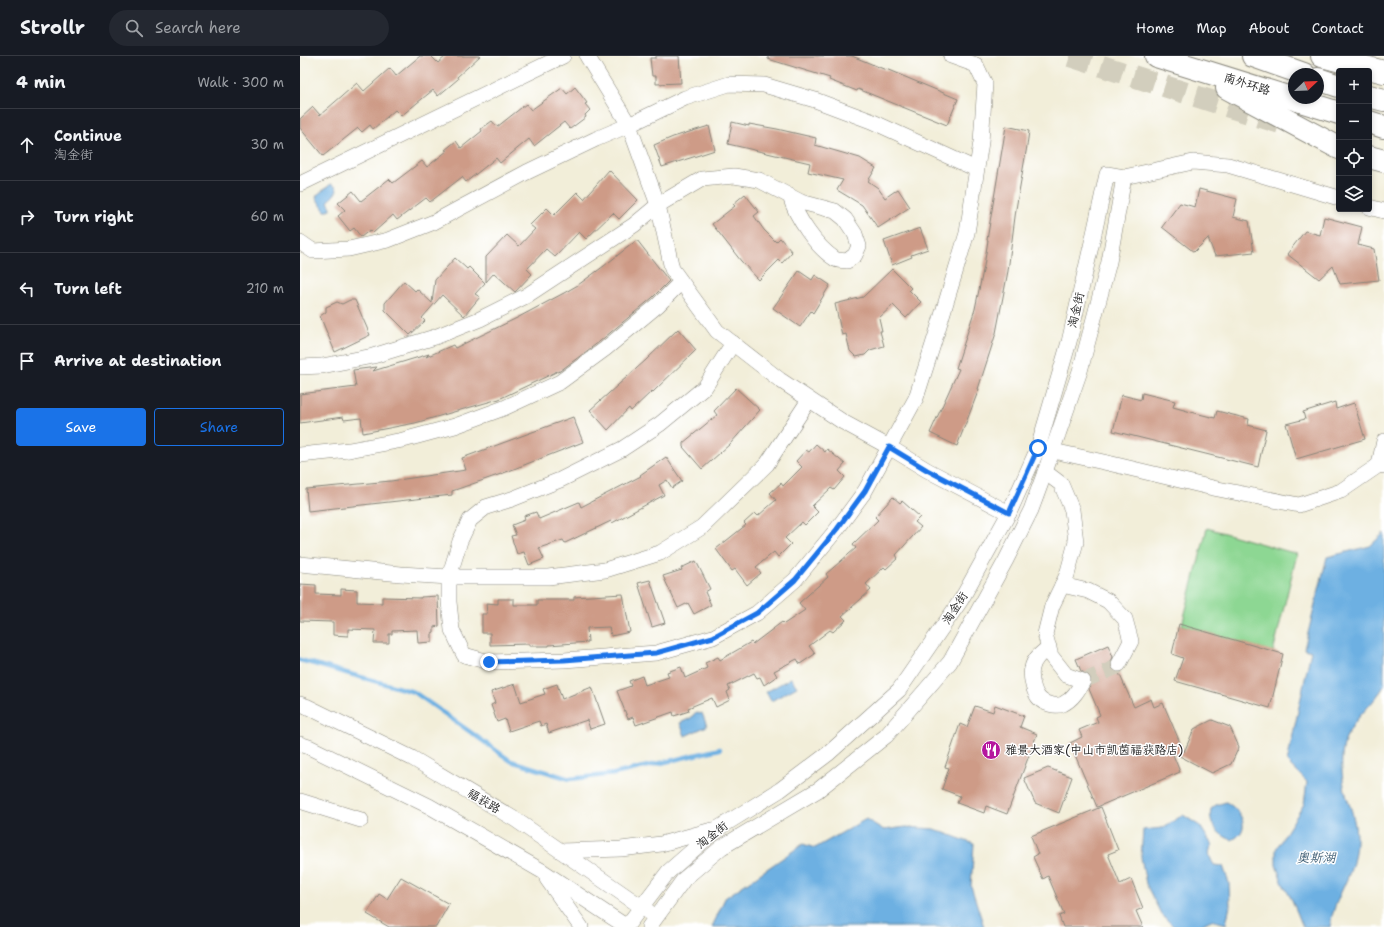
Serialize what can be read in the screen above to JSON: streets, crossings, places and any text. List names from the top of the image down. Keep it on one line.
{"streets":{"highway":["南外环路"],"street":["淘金街","福获路"]},"crossings":[["淘金街","福获路"]],"water":["奥斯湖"],"places":{"restaurant":["雅景大酒家(中山市凯茵福获路店)"]},"north":"top right","page":{"header":"Strollr","search":"Search here","nav":["Home","Map","About","Contact"],"heading":["4 min","Walk · 300 m"],"map_buttons":["+","−"],"list":[["Continue","淘金街","30 m"],["Turn right","60 m"],["Turn left","210 m"],"Arrive at destination"],"buttons":["Save","Share"]}}
